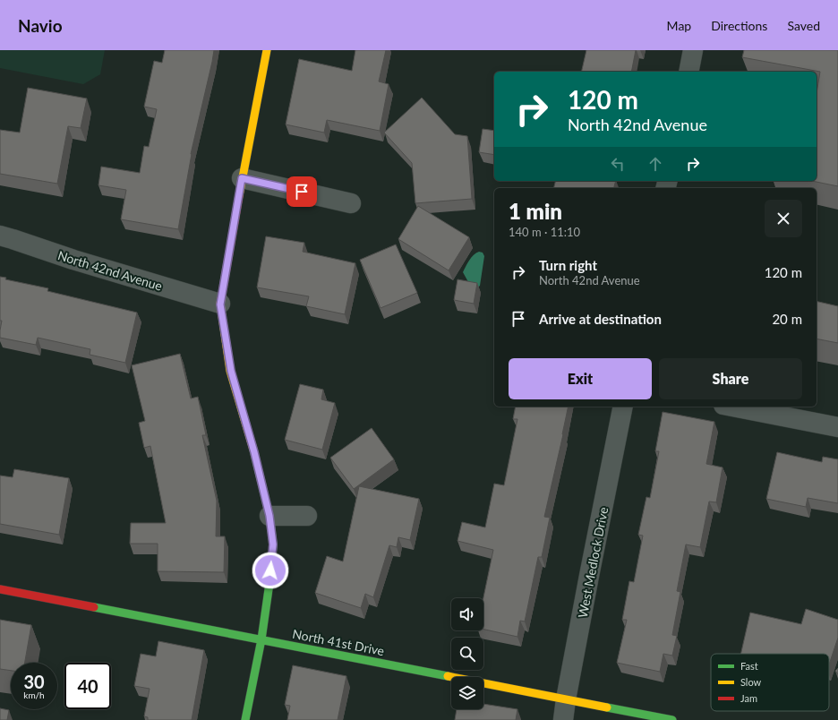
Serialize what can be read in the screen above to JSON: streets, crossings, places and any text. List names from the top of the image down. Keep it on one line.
{"streets":{"street":["North 42nd Avenue","West Medlock Drive","North 41st Drive"]},"crossings":[["West Medlock Drive","North 41st Drive"]],"legend":["Fast","Slow","Jam"],"page":{"header":"Navio","nav":["Map","Directions","Saved"],"turn":["120 m","North 42nd Avenue"],"heading":["1 min","140 m · 11:10"],"list":[{"name":"Turn right","note":"North 42nd Avenue","value":"120 m"},{"name":"Arrive at destination","value":"20 m"}],"buttons":["Exit","Share"],"speed":"30 km/h","limit":"40"}}
